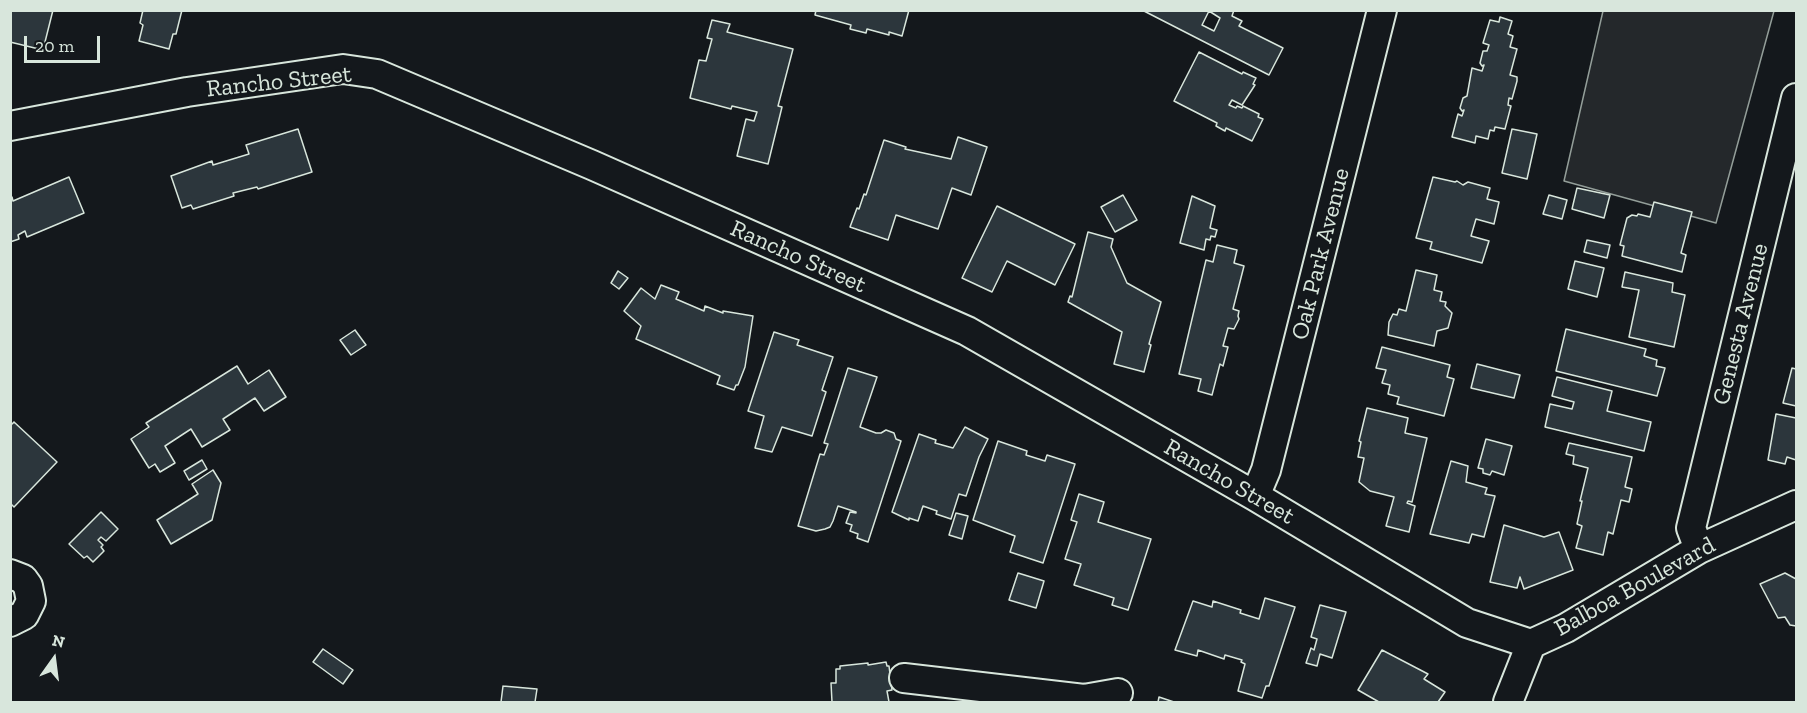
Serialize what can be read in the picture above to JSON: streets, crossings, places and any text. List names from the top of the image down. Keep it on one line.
{"streets":{"street":["Rancho Street","Oak Park Avenue","Genesta Avenue","Balboa Boulevard"]},"crossings":[["Rancho Street","Oak Park Avenue"],["Rancho Street","Balboa Boulevard"],["Genesta Avenue","Balboa Boulevard"]],"scale_bar":"20 m","north":"top"}
